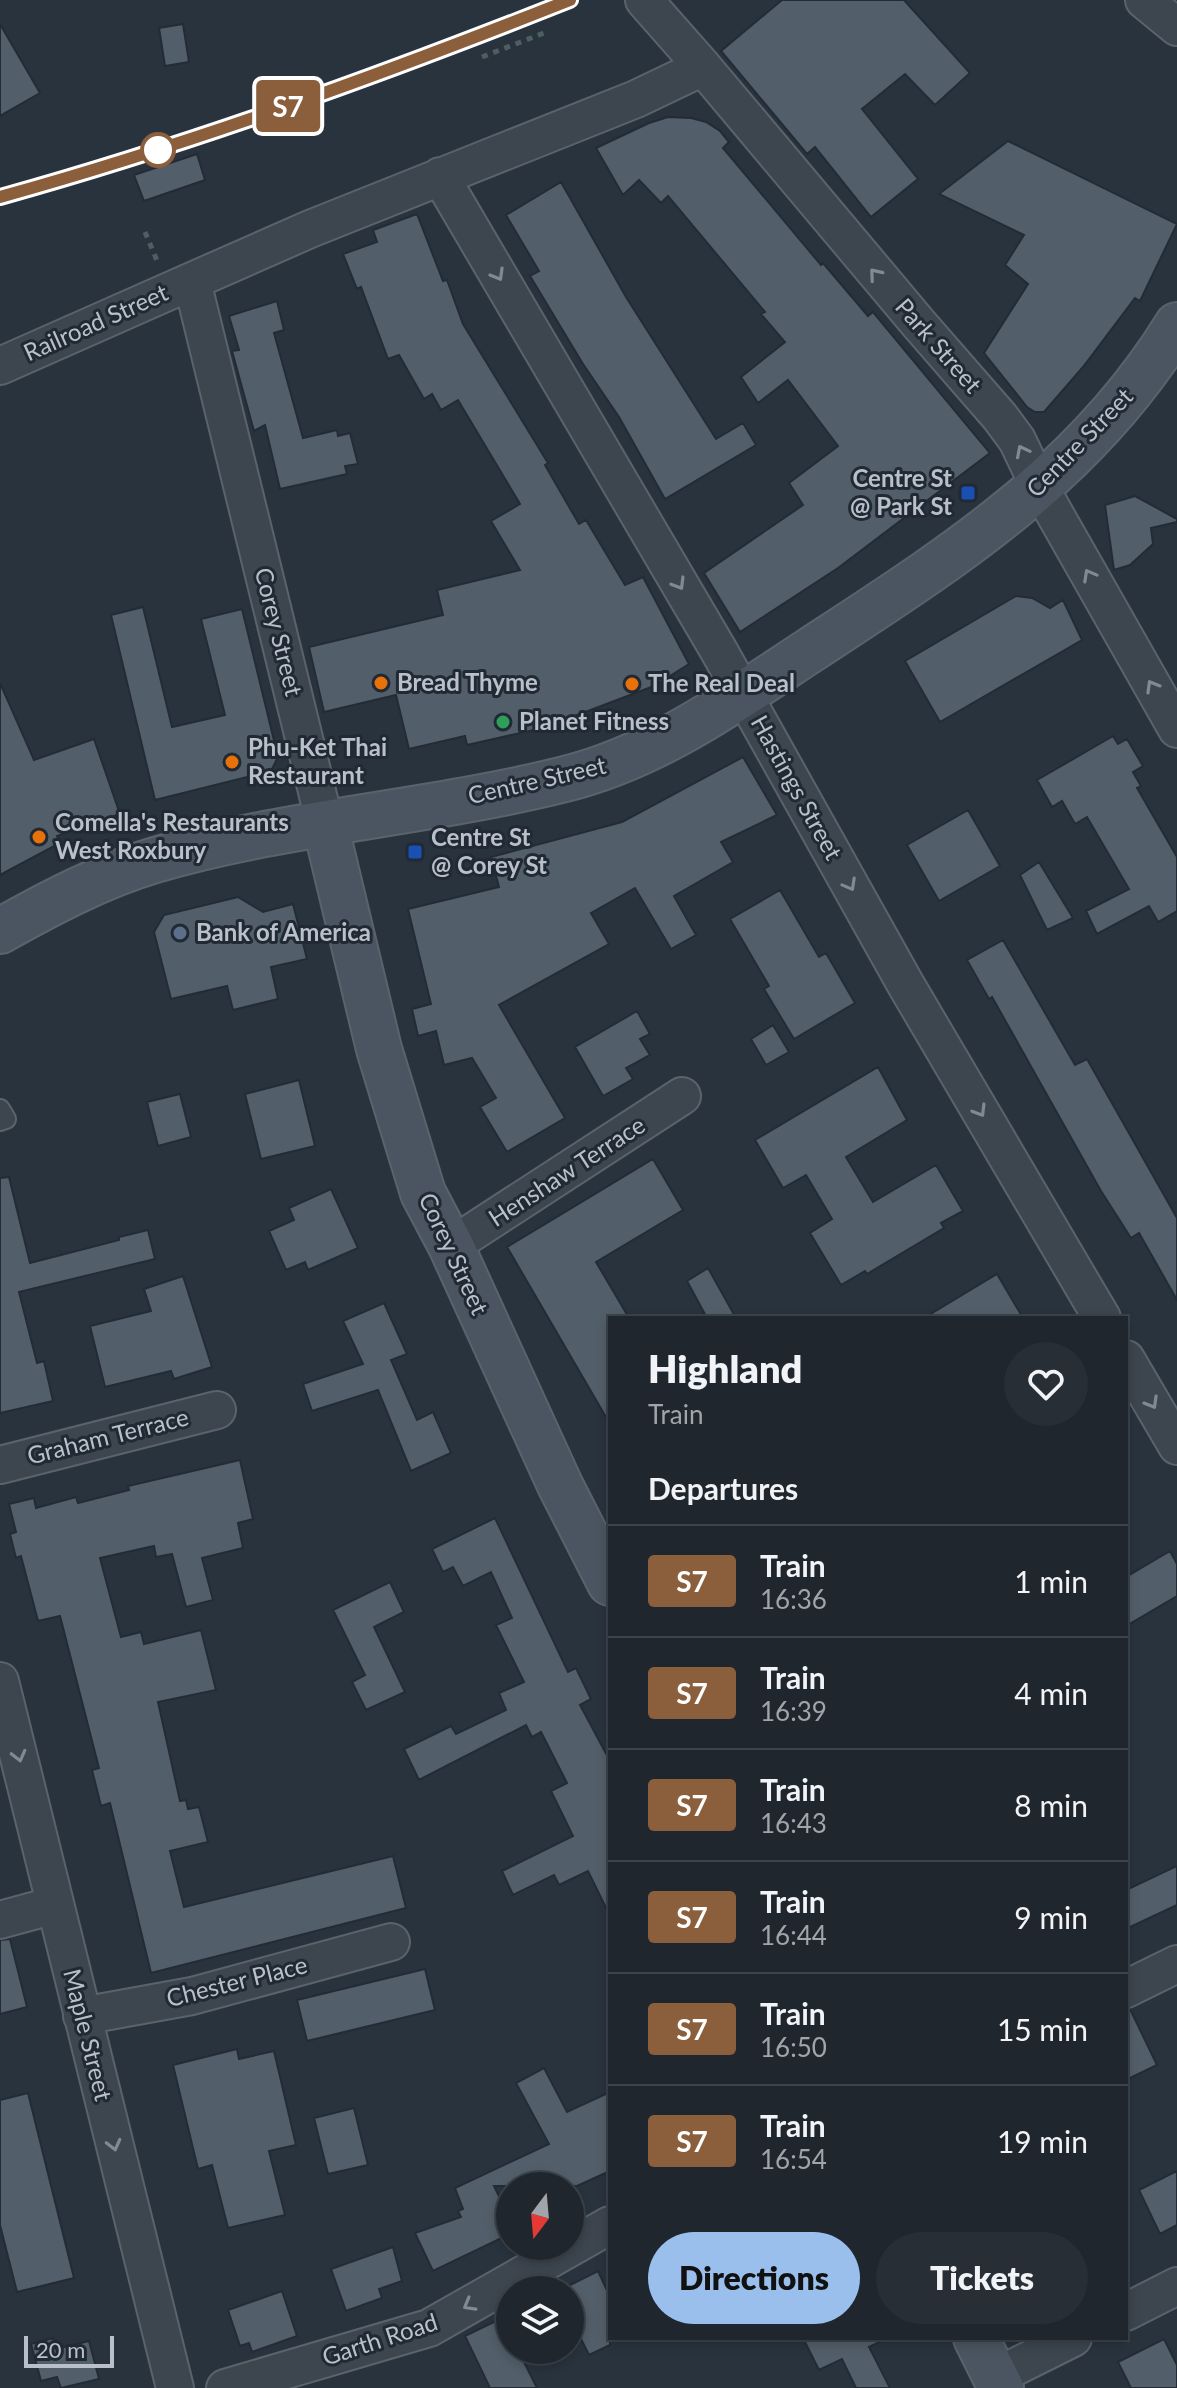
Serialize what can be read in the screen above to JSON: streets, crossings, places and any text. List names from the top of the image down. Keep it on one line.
{"streets":{"main road":["Centre Street","Corey Street"],"street":["Railroad Street","Park Street","Hastings Street","Henshaw Terrace","Graham Terrace","Chester Place","Maple Street","Garth Road"]},"crossings":[["Railroad Street","Corey Street"],["Park Street","Centre Street"],["Centre Street","Corey Street"],["Centre Street","Hastings Street"],["Corey Street","Henshaw Terrace"],["Chester Place","Maple Street"]],"one_way":["Park Street","Hastings Street","Maple Street","Garth Road"],"places":{"transit":["Centre St @ Park St","Centre St @ Corey St"],"other":["Bread Thyme","The Real Deal","Planet Fitness","Phu-Ket Thai Restaurant","Comella's Restaurants West Roxbury","Bank of America"]},"scale_bar":"20 m","north":"bottom","page":{"on_map":"S7","heading":[["Highland","Train"],"Departures"],"list":[{"mark":"S7","name":"Train","note":"16:36","value":"1 min"},{"mark":"S7","name":"Train","note":"16:39","value":"4 min"},{"mark":"S7","name":"Train","note":"16:43","value":"8 min"},{"mark":"S7","name":"Train","note":"16:44","value":"9 min"},{"mark":"S7","name":"Train","note":"16:50","value":"15 min"},{"mark":"S7","name":"Train","note":"16:54","value":"19 min"}],"buttons":["Directions","Tickets"],"scale":"20 m"}}
